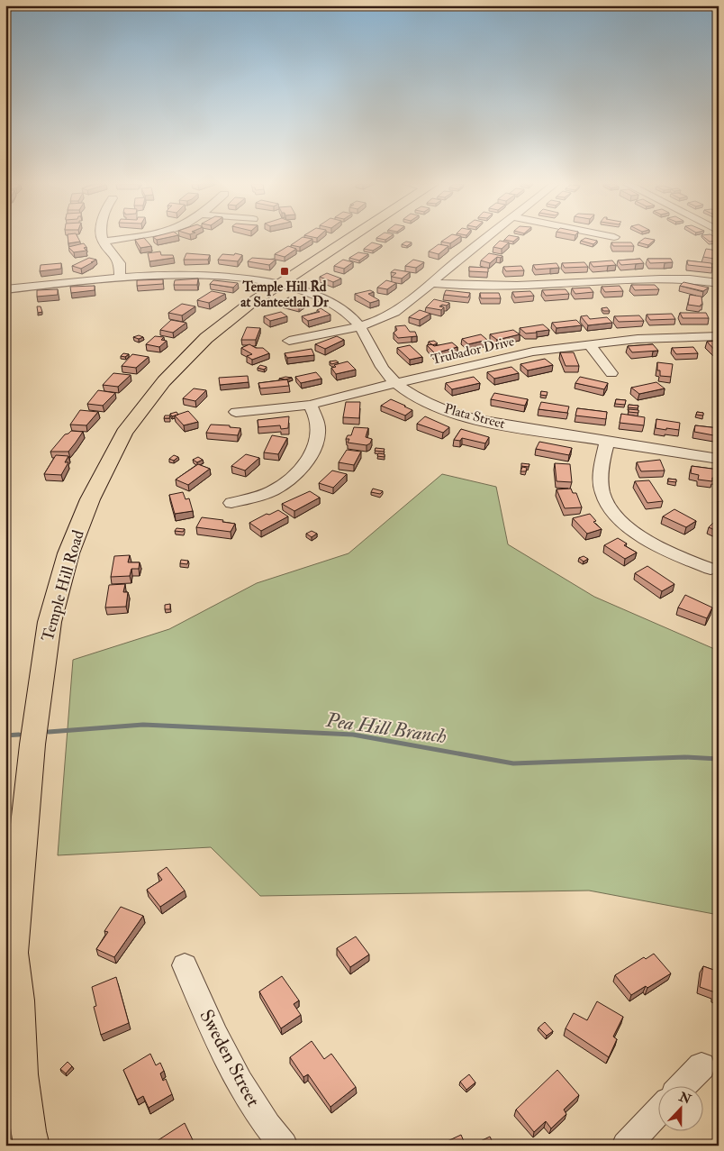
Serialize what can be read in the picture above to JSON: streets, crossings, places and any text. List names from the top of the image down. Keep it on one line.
{"streets":{"main road":["Temple Hill Road"],"street":["Trubador Drive","Plata Street","Sweden Street"]},"crossings":[["Trubador Drive","Plata Street"],["Plata Street","Temple Hill Road"]],"water":["Pea Hill Branch"],"places":{"transit":["Temple Hill Rd at Santeetlah Dr"]},"north":"top"}
